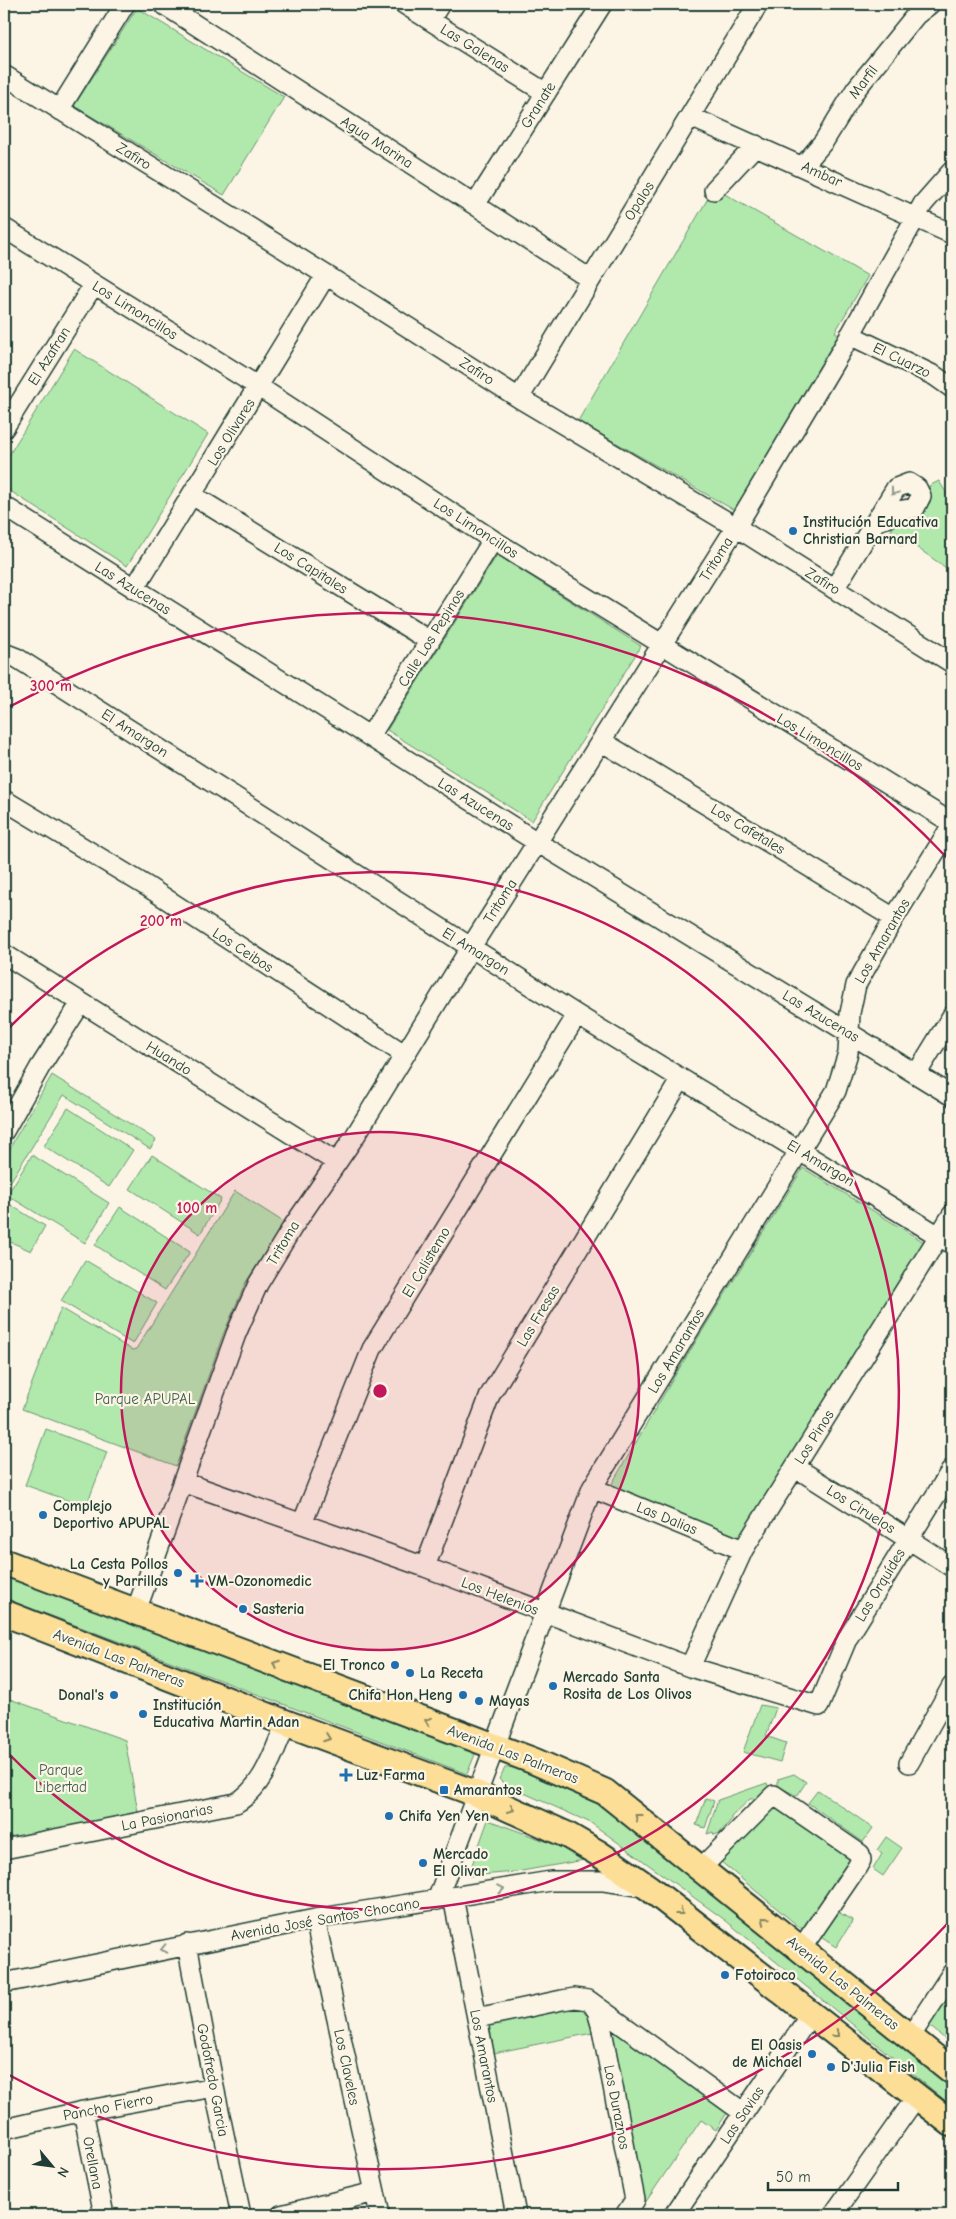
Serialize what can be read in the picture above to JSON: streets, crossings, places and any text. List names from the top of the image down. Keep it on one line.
{"streets":{"main road":["Avenida Las Palmeras"],"street":["Las Galenas","Marfil","Granate","Agua Marina","Zafiro","Ambar","Opalos","Los Limoncillos","El Azafran","El Cuarzo","Los Olivares","Tritoma","Los Capitales","Las Azucenas","Calle Los Pepinos","El Amargon","Los Cafetales","Los Amarantos","Los Ceibos","Huando","El Calistemo","Las Fresas","Los Pinos","Los Ciruelos","Las Dalias","Las Orquídes","Los Helenios","La Pasionarias","Avenida José Santos Chocano","Los Claveles","Godofredo Garcia","Pancho Fierro","Los Duraznos","Las Savias","Orellana"]},"crossings":[["Las Galenas","Granate"],["Marfil","Ambar"],["Granate","Agua Marina"],["Agua Marina","Opalos"],["Zafiro","Opalos"],["Zafiro","Los Olivares"],["Zafiro","Tritoma"],["Ambar","Opalos"],["Ambar","Tritoma"],["Los Limoncillos","El Azafran"],["Los Limoncillos","Los Olivares"],["Los Limoncillos","Tritoma"],["Los Limoncillos","Calle Los Pepinos"],["Los Limoncillos","Los Amarantos"],["El Cuarzo","Tritoma"],["Los Olivares","Los Capitales"],["Los Olivares","Las Azucenas"],["Tritoma","Las Azucenas"],["Tritoma","El Amargon"],["Tritoma","Los Cafetales"],["Tritoma","Los Ceibos"],["Tritoma","Huando"],["Tritoma","Los Helenios"],["Tritoma","Avenida Las Palmeras"],["Los Capitales","Calle Los Pepinos"],["Las Azucenas","Calle Los Pepinos"],["Las Azucenas","Los Amarantos"],["El Amargon","Los Amarantos"],["El Amargon","El Calistemo"],["El Amargon","Las Fresas"],["El Amargon","Los Pinos"],["Los Cafetales","Los Amarantos"],["Los Amarantos","Las Dalias"],["Los Amarantos","Los Helenios"],["Los Amarantos","Avenida Las Palmeras"],["Los Amarantos","Avenida José Santos Chocano"],["El Calistemo","Los Helenios"],["Las Fresas","Los Helenios"],["Los Pinos","Los Ciruelos"],["Los Pinos","Las Dalias"],["Los Pinos","Los Helenios"],["Los Ciruelos","Las Orquídes"],["Las Orquídes","Los Helenios"],["Avenida Las Palmeras","La Pasionarias"],["Avenida Las Palmeras","Avenida José Santos Chocano"],["Avenida Las Palmeras","Las Savias"],["Avenida José Santos Chocano","Los Claveles"],["Avenida José Santos Chocano","Godofredo Garcia"],["Godofredo Garcia","Pancho Fierro"],["Pancho Fierro","Orellana"]],"parks":["Parque APUPAL","Parque Libertad"],"places":{"other":["Institución Educativa Christian Barnard","Complejo Deportivo APUPAL","La Cesta Pollos y Parrillas","Sasteria","El Tronco","La Receta","Mercado Santa Rosita de Los Olivos","Donal's","Chifa Hon Heng","Mayas","Institución Educativa Martin Adan","Chifa Yen Yen","Mercado El Olivar","Fotoiroco","El Oasis de Michael","D'Julia Fish"],"health":["VM-Ozonomedic","Luz Farma"],"transit":["Amarantos"]},"scale_bar":"50 m","north":"bottom right","rings":["300 m","200 m","100 m"]}
